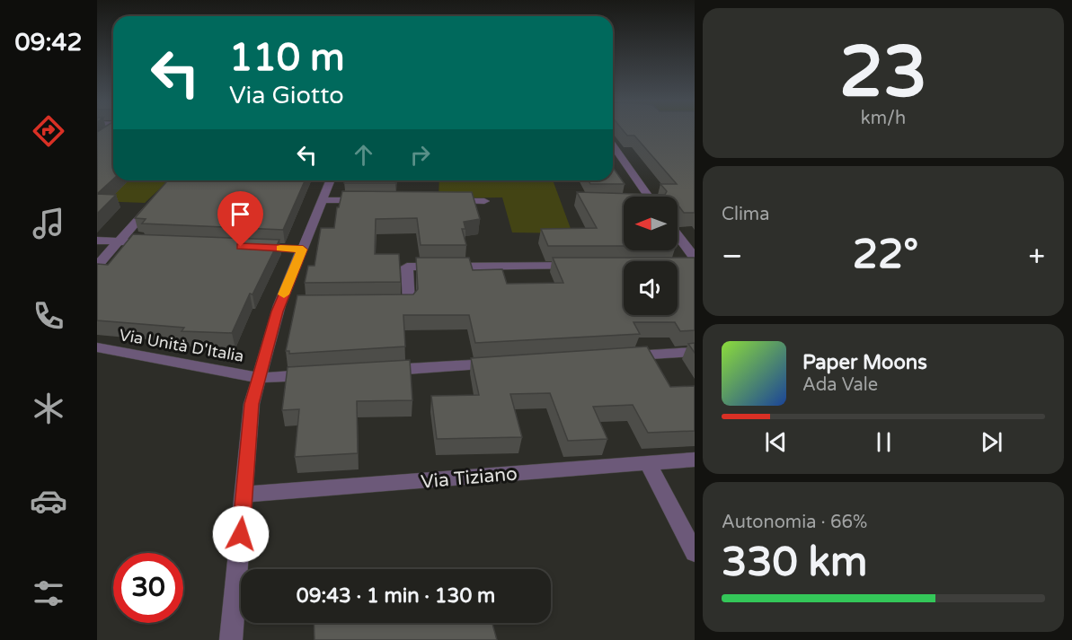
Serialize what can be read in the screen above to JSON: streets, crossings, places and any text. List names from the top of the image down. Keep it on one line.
{"streets":{"street":["Via Unità D'Italia","Via Tiziano"]},"north":"left","page":{"tabs":"09:42","tile":[["23","km/h"],"Clima",["Autonomia · 66%","330 km"]],"turn":["110 m","Via Giotto"],"heat":["−","22°","+"],"song":["Paper Moons","Ada Vale"],"limit":"30","trip":"09:43 · 1 min · 130 m"}}
